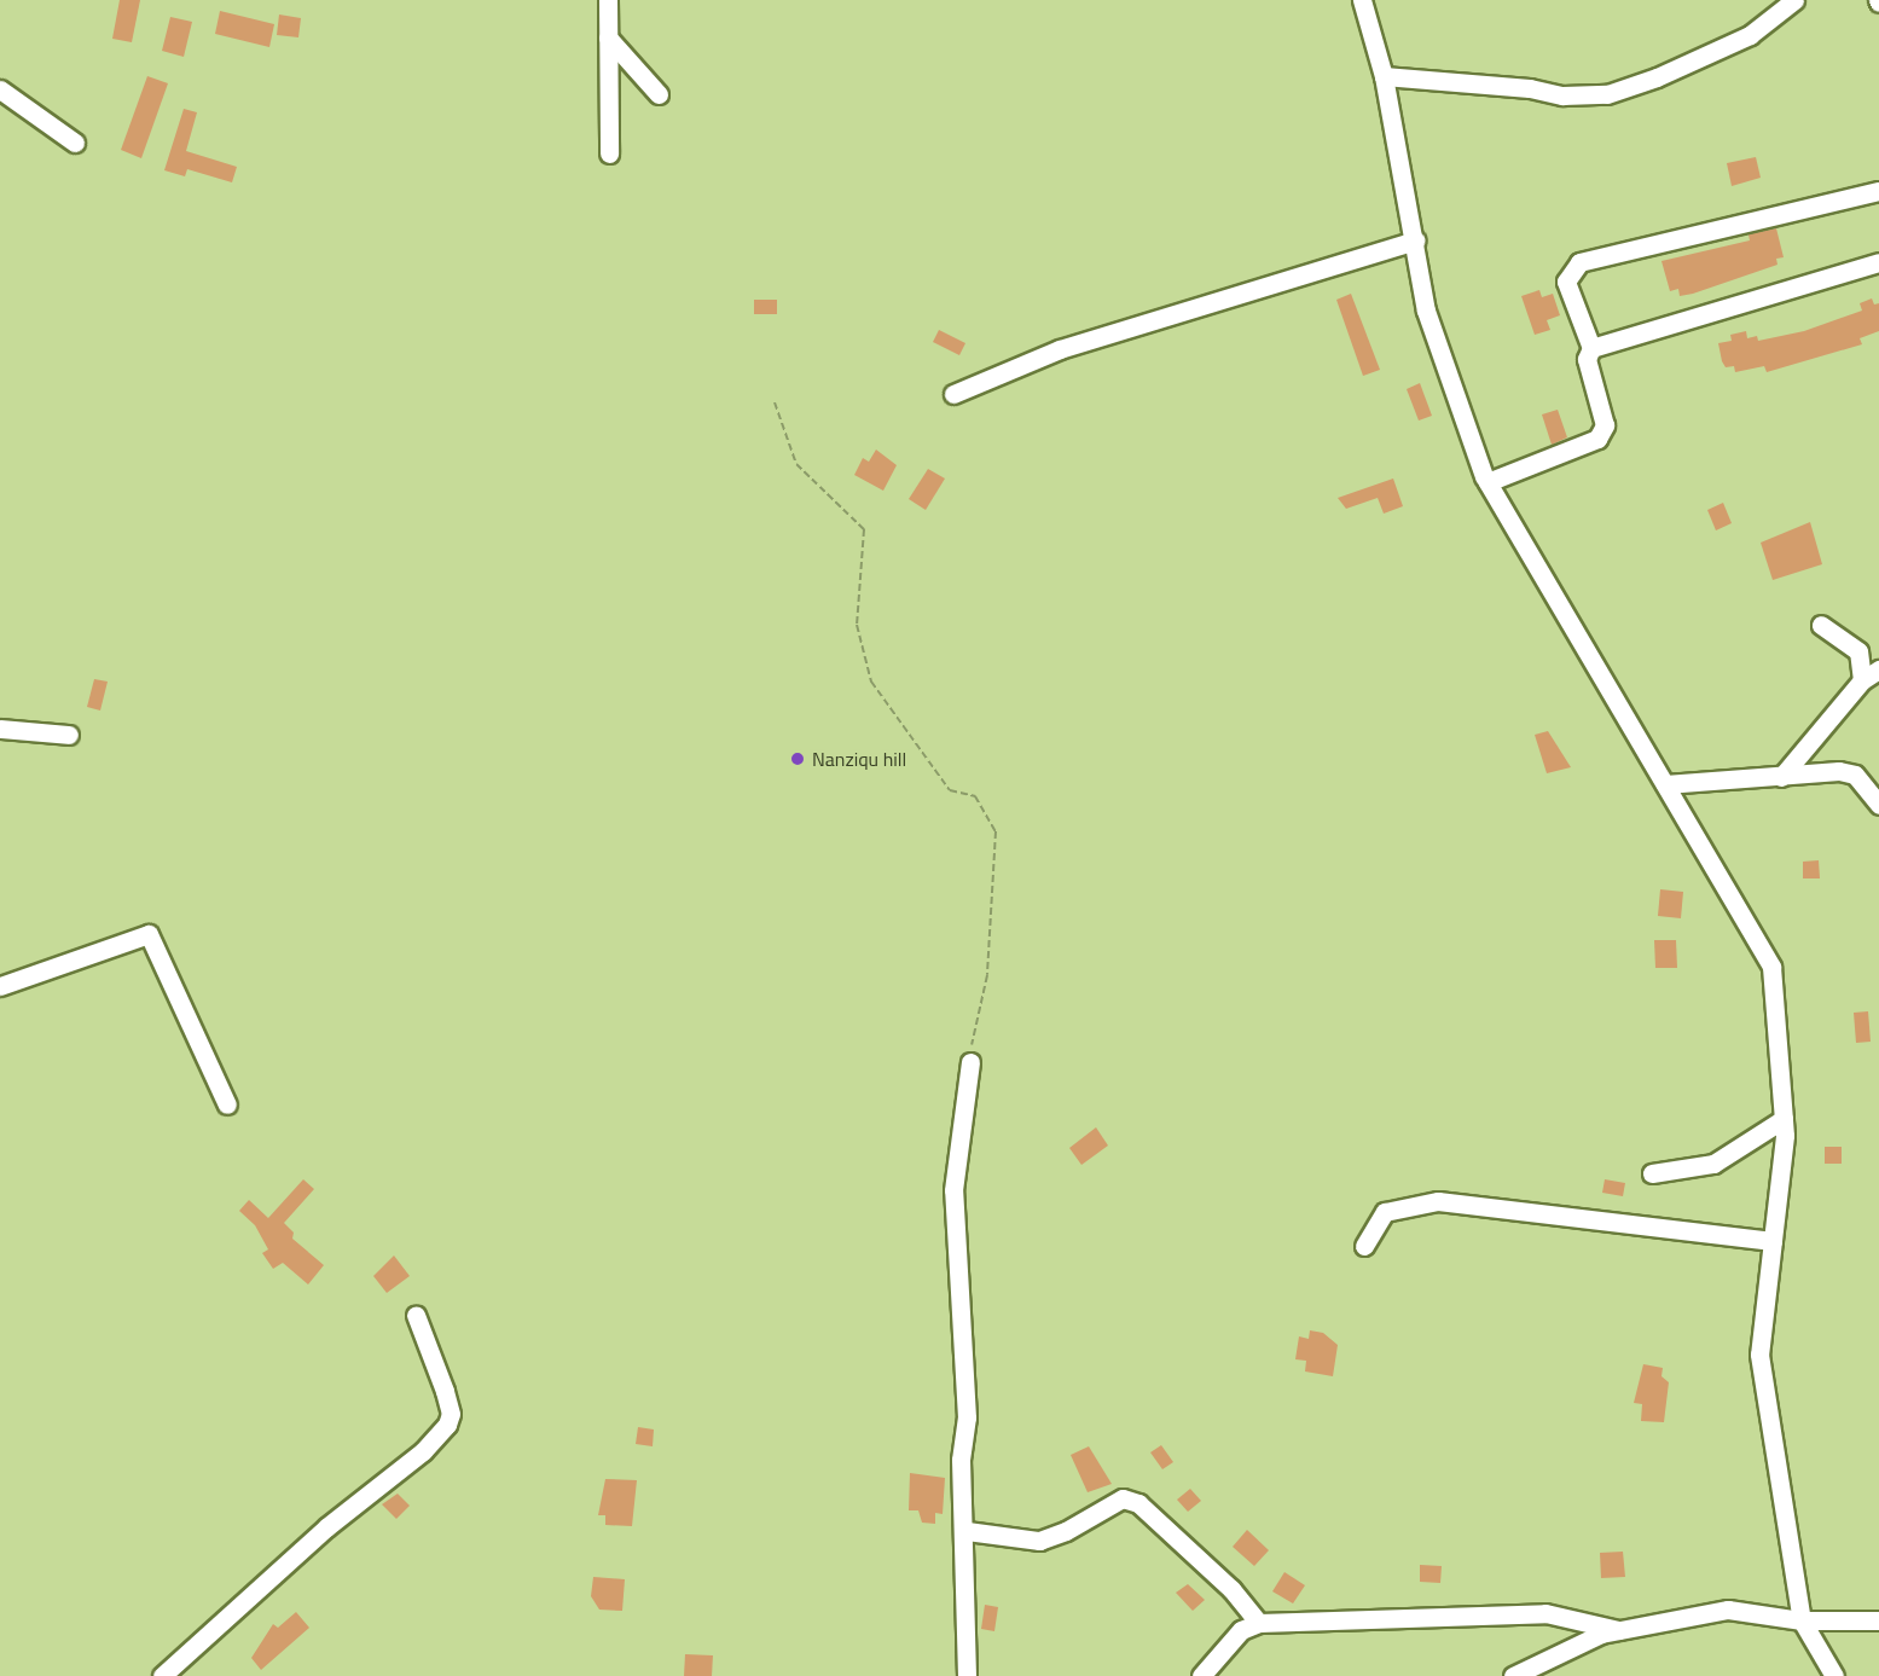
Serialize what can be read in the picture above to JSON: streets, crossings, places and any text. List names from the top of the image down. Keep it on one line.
{"places":["Nanziqu hill"]}
